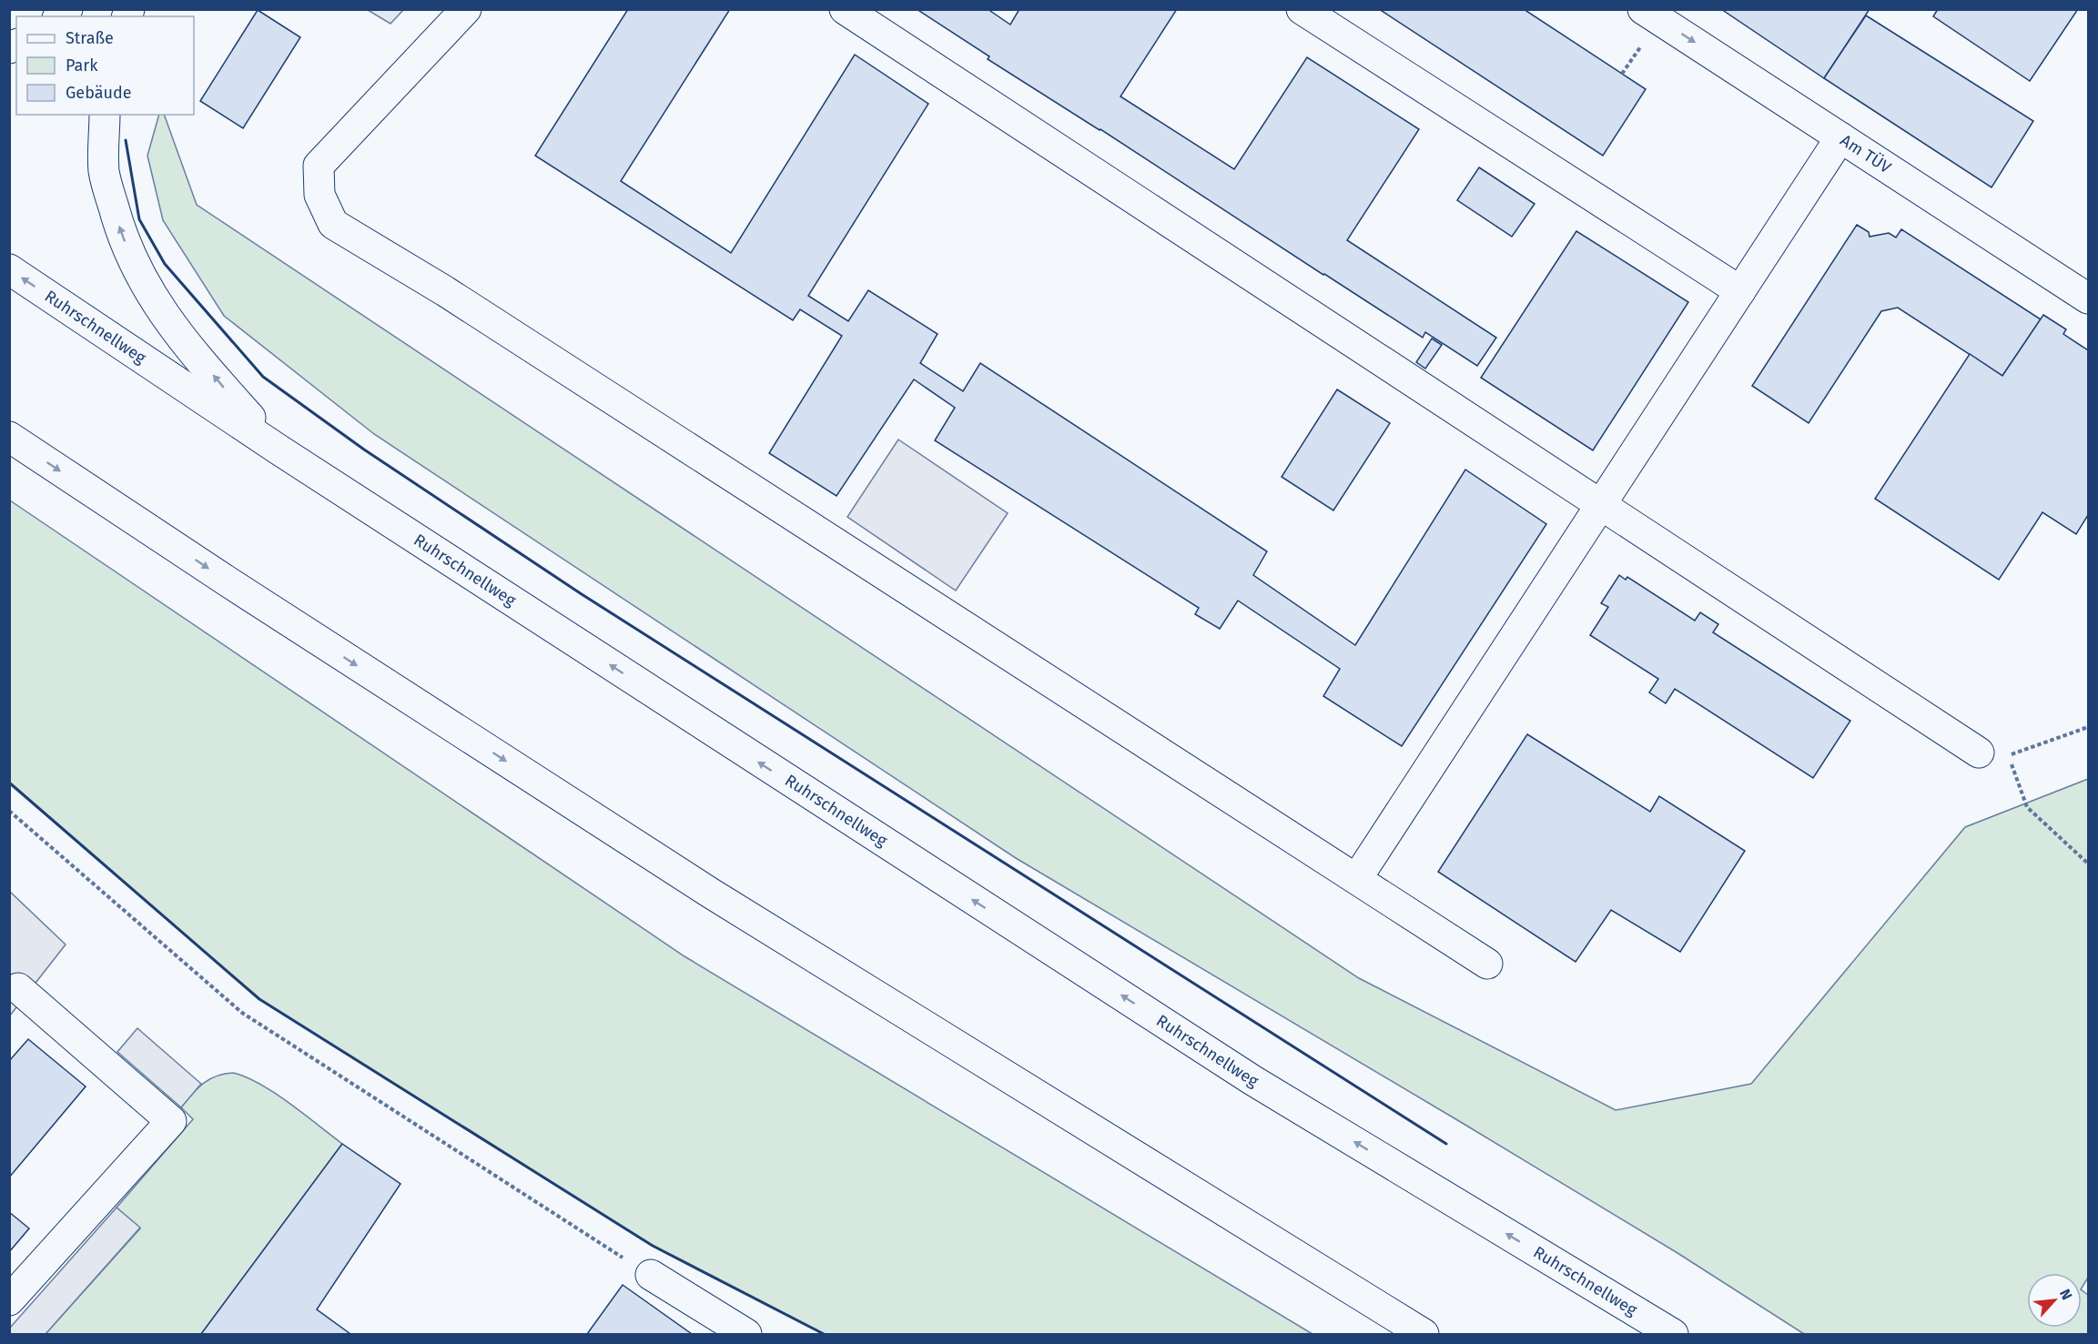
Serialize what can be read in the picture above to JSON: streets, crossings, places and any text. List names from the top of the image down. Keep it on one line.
{"streets":{"main road":["Am TÜV","Ruhrschnellweg"]},"legend":["Straße","Park","Gebäude"],"north":"top right"}
